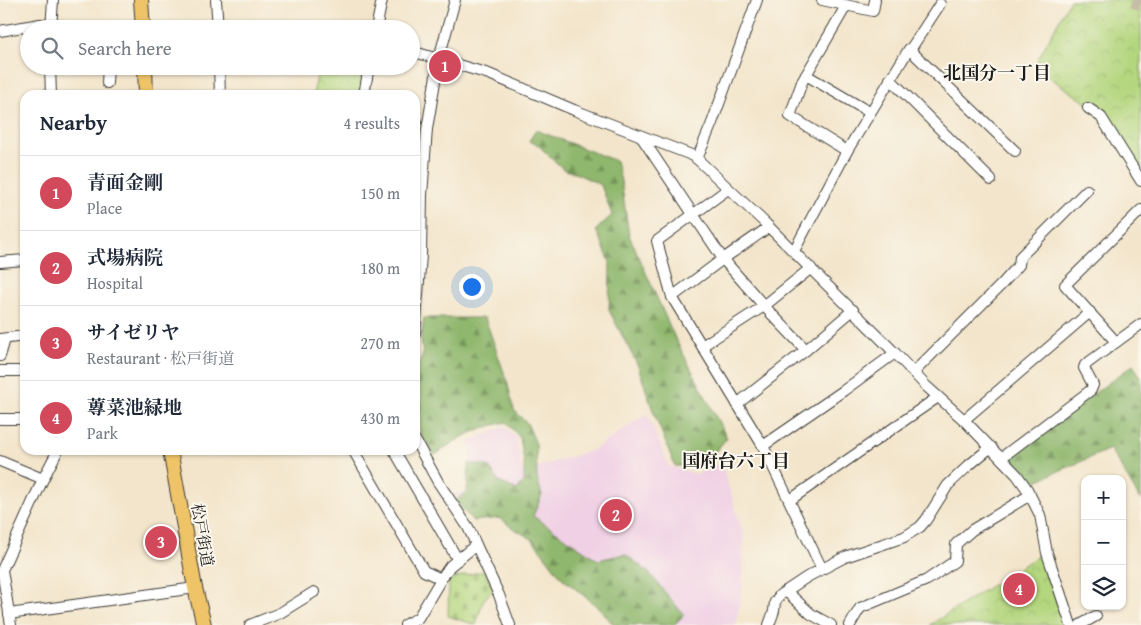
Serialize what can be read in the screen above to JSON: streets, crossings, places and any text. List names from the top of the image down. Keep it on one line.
{"streets":{"main road":["松戸街道"]},"districts":["北国分一丁目","国府台六丁目"],"page":{"search":"Search here","pins":["1","2","3","4"],"heading":["Nearby","4 results"],"list":[{"mark":"1","name":"青面金剛","note":"Place","value":"150 m"},{"mark":"2","name":"式場病院","note":"Hospital","value":"180 m"},{"mark":"3","name":"サイゼリヤ","note":"Restaurant · 松戸街道","value":"270 m"},{"mark":"4","name":"蓴菜池緑地","note":"Park","value":"430 m"}],"map_buttons":["+","−"]}}
